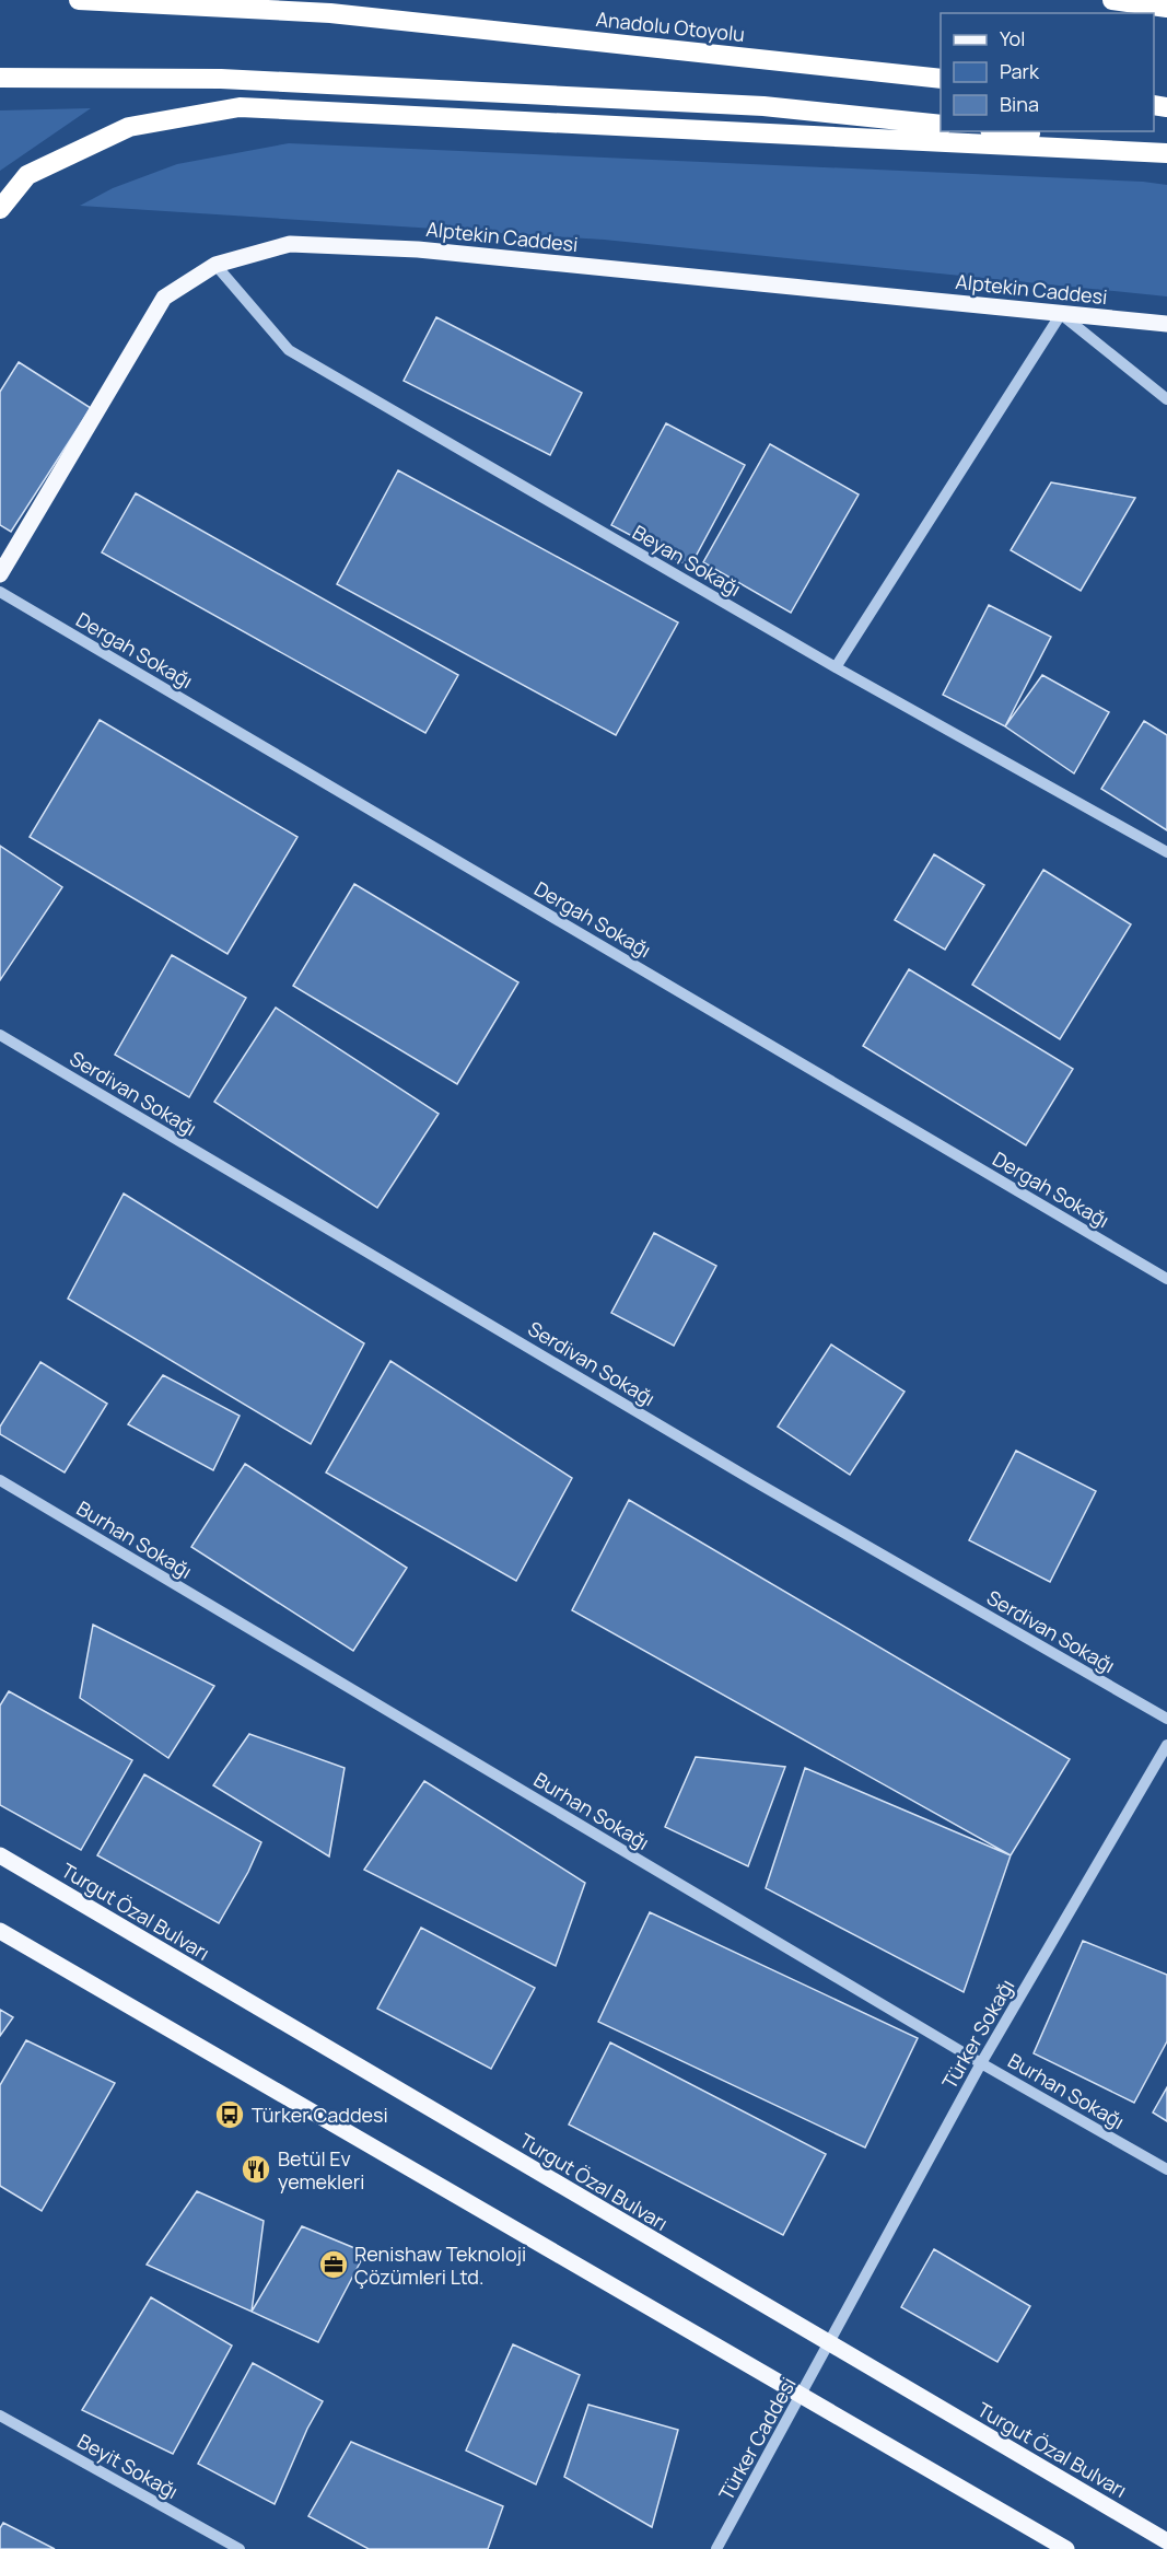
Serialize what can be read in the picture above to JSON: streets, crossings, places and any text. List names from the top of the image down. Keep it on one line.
{"streets":{"highway":["Anadolu Otoyolu"],"main road":["Alptekin Caddesi","Turgut Özal Bulvarı"],"street":["Beyan Sokağı","Dergah Sokağı","Serdivan Sokağı","Burhan Sokağı","Türker Sokağı","Türker Caddesi","Beyit Sokağı"]},"crossings":[["Alptekin Caddesi","Beyan Sokağı"],["Burhan Sokağı","Türker Sokağı"],["Turgut Özal Bulvarı","Türker Sokağı"],["Turgut Özal Bulvarı","Türker Caddesi"],["Türker Sokağı","Türker Caddesi"]],"places":{"bus stop":["Türker Caddesi"],"restaurant":["Betül Ev yemekleri"],"office":["Renishaw Teknoloji Çözümleri Ltd."]},"legend":["Yol","Park","Bina"]}
